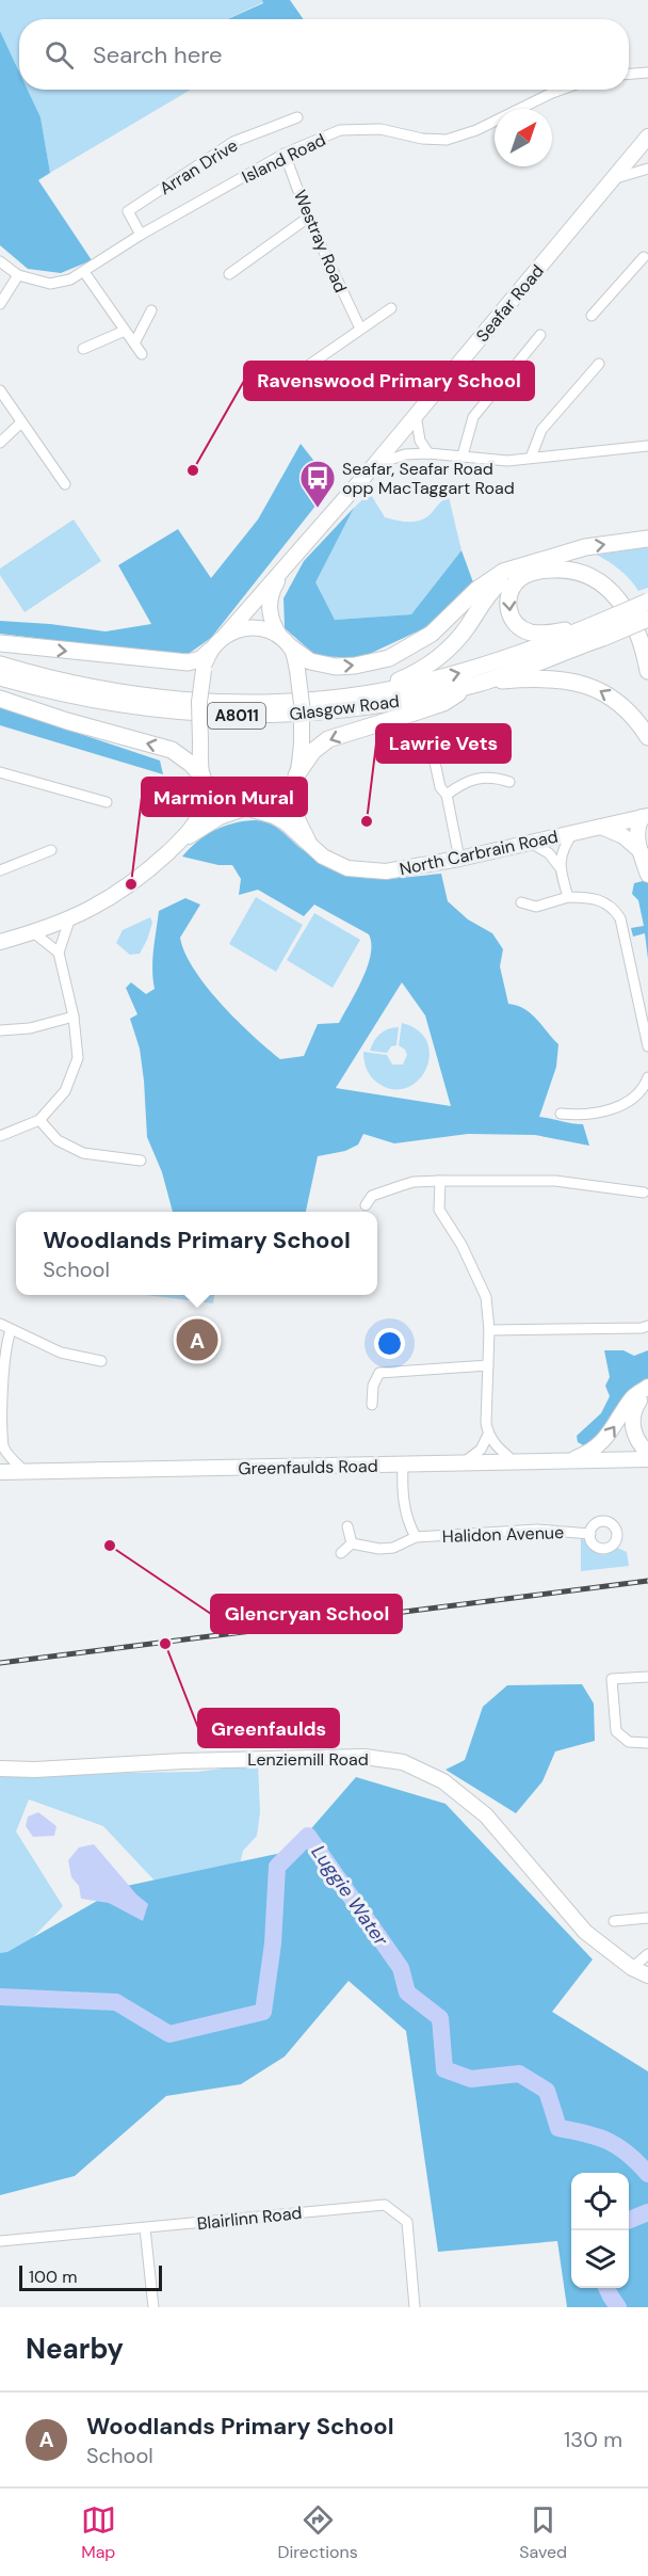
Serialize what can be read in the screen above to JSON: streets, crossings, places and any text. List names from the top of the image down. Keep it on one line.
{"streets":{"main road":["Glasgow Road","A8011"],"street":["Island Road","Arran Drive","Westray Road","Seafar Road","North Carbrain Road","Greenfaulds Road","Halidon Avenue","Lenziemill Road","Blairlinn Road"]},"crossings":[["Island Road","Arran Drive"],["Island Road","Westray Road"],["Seafar Road","North Carbrain Road"],["Glasgow Road","A8011"],["Greenfaulds Road","Halidon Avenue"]],"water":["Luggie Water"],"places":{"other":["Ravenswood Primary School","Lawrie Vets","Marmion Mural","Glencryan School","Greenfaulds"],"bus stop":["Seafar, Seafar Road opp MacTaggart Road"]},"scale_bar":"100 m","north":"top right","page":{"search":"Search here","popup":["Woodlands Primary School","School"],"pins":"A","scale":"100 m","heading":"Nearby","list":[{"mark":"A","name":"Woodlands Primary School","note":"School","value":"130 m"}],"nav":["Map","Directions","Saved"]}}
